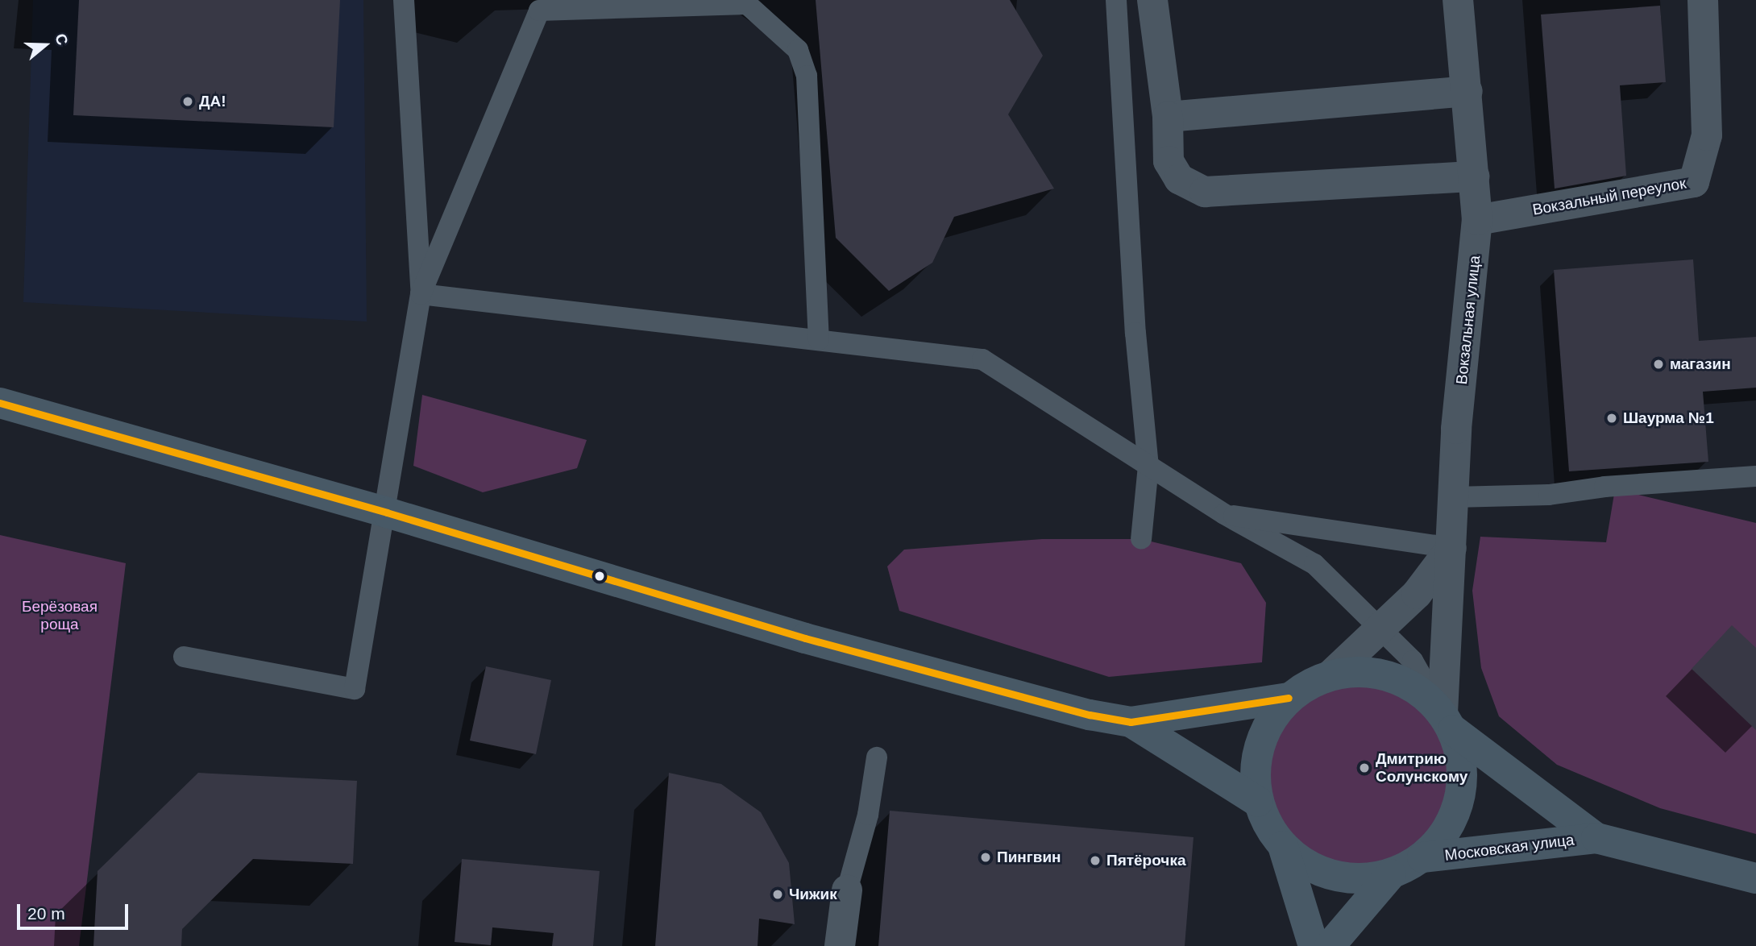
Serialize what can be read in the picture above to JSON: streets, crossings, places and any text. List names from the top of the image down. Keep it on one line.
{"streets":{"main road":["Московская улица"],"street":["Вокзальный переулок","Вокзальная улица"]},"crossings":[["Вокзальный переулок","Вокзальная улица"]],"parks":["Берёзовая роща"],"places":["ДА!","магазин","Шаурма №1","Дмитрию Солунскому","Пингвин","Пятёрочка","Чижик"],"scale_bar":"20 m","north":"right"}
